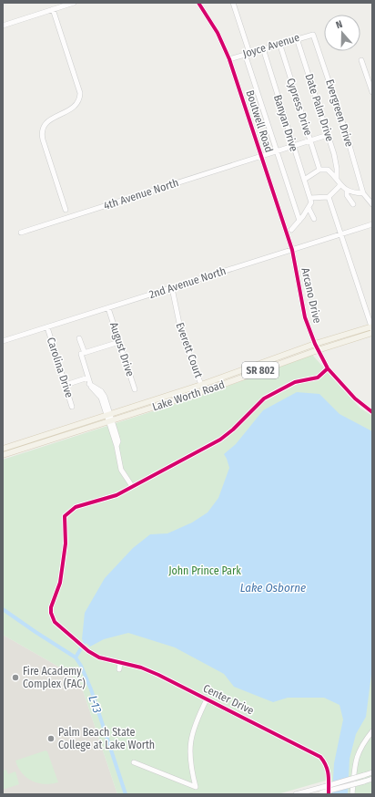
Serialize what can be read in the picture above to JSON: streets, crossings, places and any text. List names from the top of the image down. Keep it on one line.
{"streets":{"main road":["SR 802","Lake Worth Road"],"street":["Joyce Avenue","Cypress Drive","Date Palm Drive","Evergreen Drive","Boutwell Road","Banyan Drive","4th Avenue North","2nd Avenue North","Arcano Drive","August Drive","Everett Court","Carolina Drive","Center Drive"]},"crossings":[["Joyce Avenue","Cypress Drive"],["Joyce Avenue","Date Palm Drive"],["Joyce Avenue","Evergreen Drive"],["Joyce Avenue","Boutwell Road"],["Joyce Avenue","Banyan Drive"],["Cypress Drive","Date Palm Drive"],["Cypress Drive","Banyan Drive"],["Cypress Drive","4th Avenue North"],["Date Palm Drive","Banyan Drive"],["Date Palm Drive","4th Avenue North"],["Boutwell Road","4th Avenue North"],["Boutwell Road","2nd Avenue North"],["Boutwell Road","Arcano Drive"],["Banyan Drive","4th Avenue North"],["2nd Avenue North","Arcano Drive"],["2nd Avenue North","August Drive"],["2nd Avenue North","Everett Court"],["2nd Avenue North","Carolina Drive"],["Arcano Drive","Lake Worth Road"],["Everett Court","Lake Worth Road"]],"water":["Lake Osborne","L-13"],"parks":["John Prince Park"],"places":["Fire Academy Complex (FAC)","Palm Beach State College at Lake Worth"],"north":"top"}
